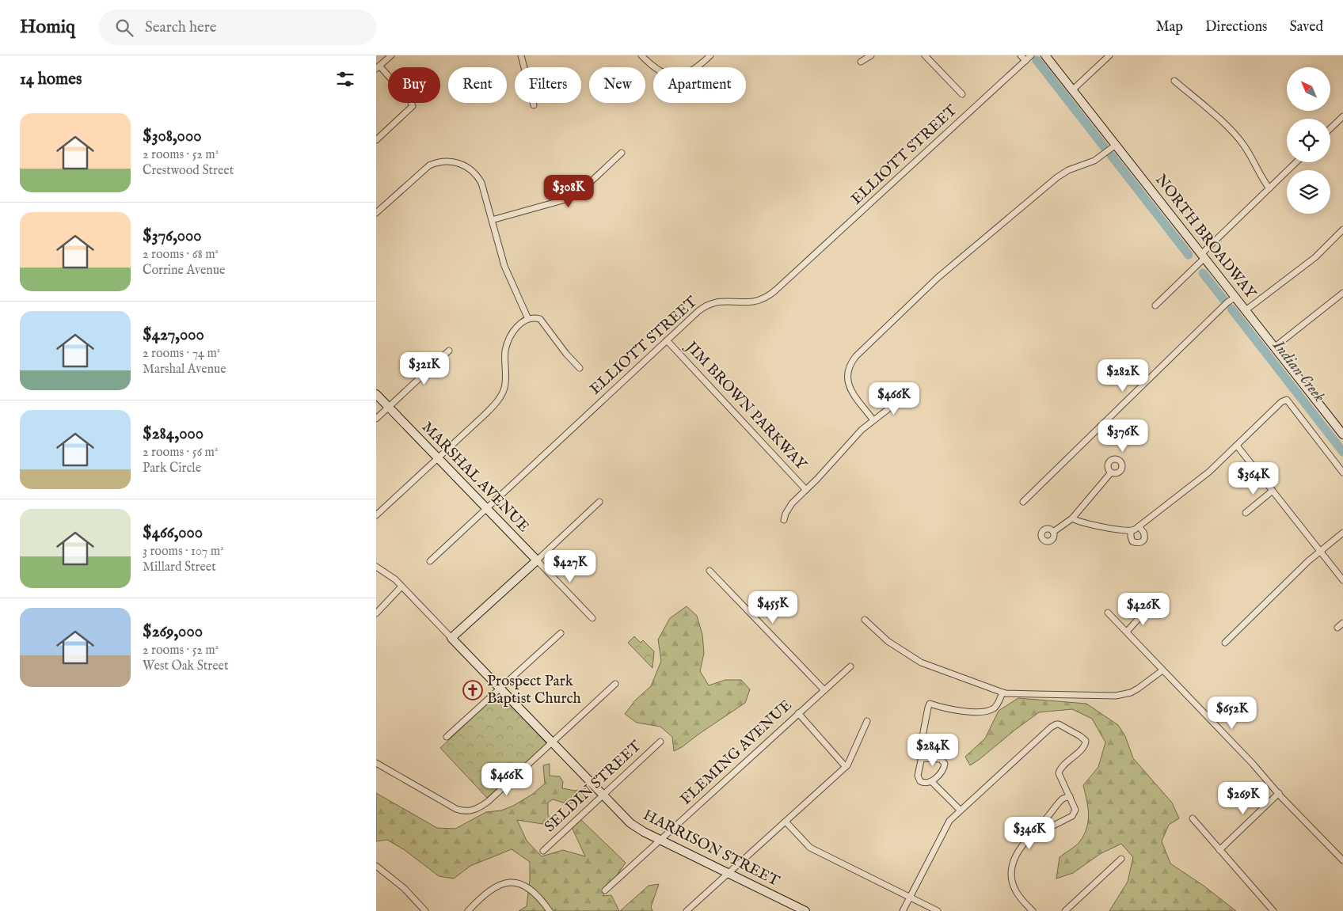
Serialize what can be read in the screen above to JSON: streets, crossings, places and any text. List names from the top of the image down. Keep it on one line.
{"streets":{"street":["ELLIOTT STREET","NORTH BROADWAY","JIM BROWN PARKWAY","MARSHAL AVENUE","FLEMING AVENUE","SELDIN STREET","HARRISON STREET"]},"crossings":[["ELLIOTT STREET","JIM BROWN PARKWAY"],["ELLIOTT STREET","MARSHAL AVENUE"],["FLEMING AVENUE","HARRISON STREET"],["SELDIN STREET","HARRISON STREET"]],"water":["Indian Creek"],"places":{"church":["Prospect Park Baptist Church"]},"north":"top left","page":{"header":"Homiq","search":"Search here","nav":["Map","Directions","Saved"],"heading":"14 homes","chip":["Buy","Rent","Filters","New","Apartment"],"list":[{"name":"$308,000","note":"2 rooms · 52 m² · Crestwood Street"},{"name":"$376,000","note":"2 rooms · 68 m² · Corrine Avenue"},{"name":"$427,000","note":"2 rooms · 74 m² · Marshal Avenue"},{"name":"$284,000","note":"2 rooms · 56 m² · Park Circle"},{"name":"$466,000","note":"3 rooms · 107 m² · Millard Street"},{"name":"$269,000","note":"2 rooms · 52 m² · West Oak Street"}],"price":["$308K","$321K","$282K","$466K","$376K","$364K","$427K","$455K","$426K","$652K","$284K","$466K","$269K","$346K"]}}
